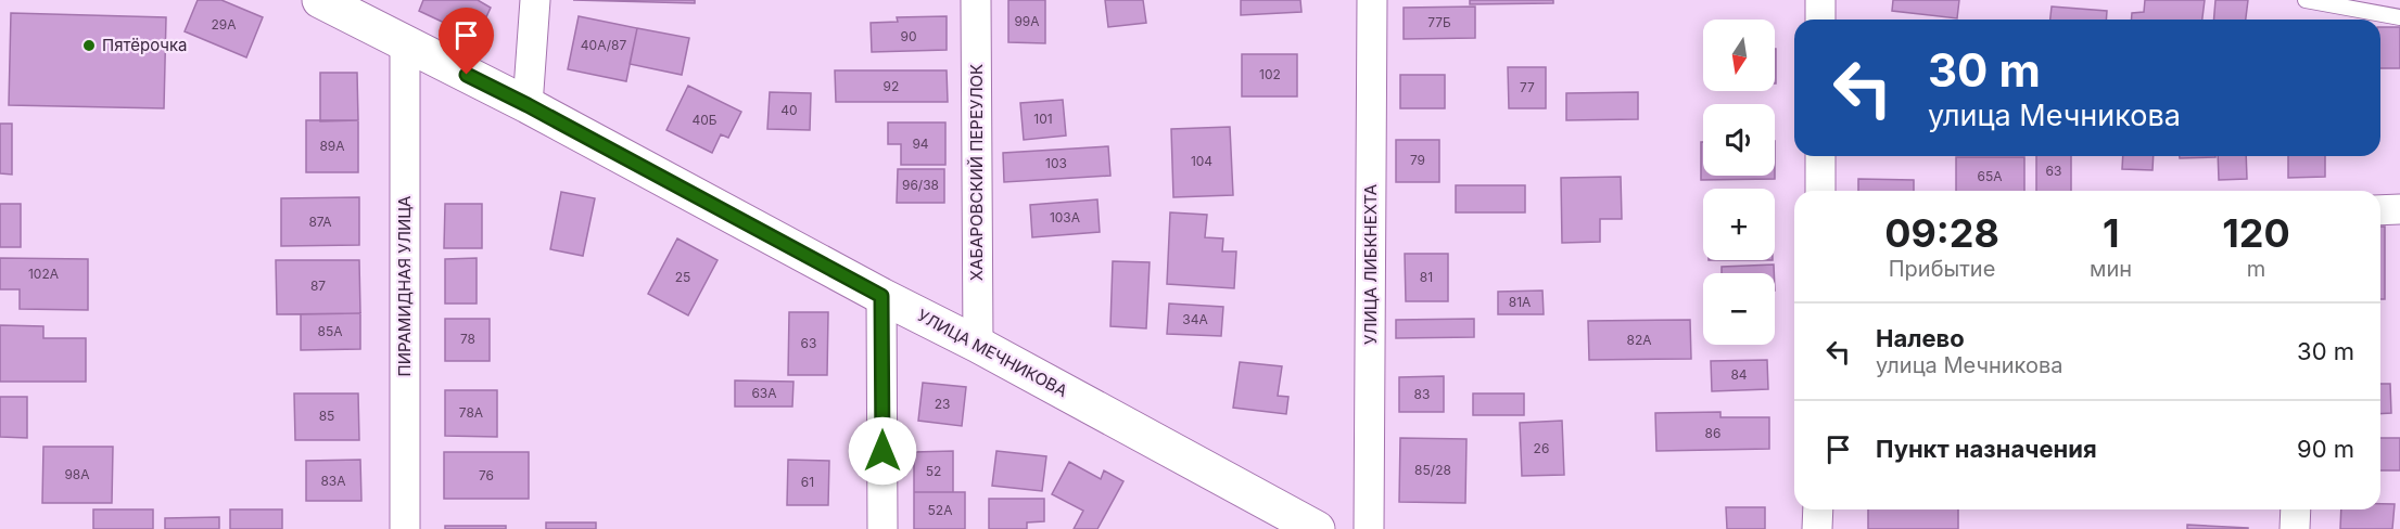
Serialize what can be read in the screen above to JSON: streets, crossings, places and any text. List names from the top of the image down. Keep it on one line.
{"streets":{"main road":["УЛИЦА МЕЧНИКОВА"],"street":["ХАБАРОВСКИЙ ПЕРЕУЛОК","УЛИЦА ЛИБКНЕХТА","ПИРАМИДНАЯ УЛИЦА"]},"crossings":[["ХАБАРОВСКИЙ ПЕРЕУЛОК","УЛИЦА МЕЧНИКОВА"],["ПИРАМИДНАЯ УЛИЦА","УЛИЦА МЕЧНИКОВА"]],"places":["Пятёрочка"],"house_numbers":["99А","77Б","29А","90","40А/87","102","92","77","40","101","40Б","94","89А","79","104","103","63","65А","96/38","103А","87А","102А","25","81","87","81А","34А","85А","78","82А","63","84","63А","83","23","78А","85","86","26","85/28","52","98А","76","83А","61","52А"],"north":"bottom","page":{"map_buttons":["+","−"],"turn":["30 m","улица Мечникова"],"eta":["09:28","Прибытие","1","мин","120","m"],"list":[{"name":"Налево","note":"улица Мечникова","value":"30 m"},{"name":"Пункт назначения","value":"90 m"}]}}
